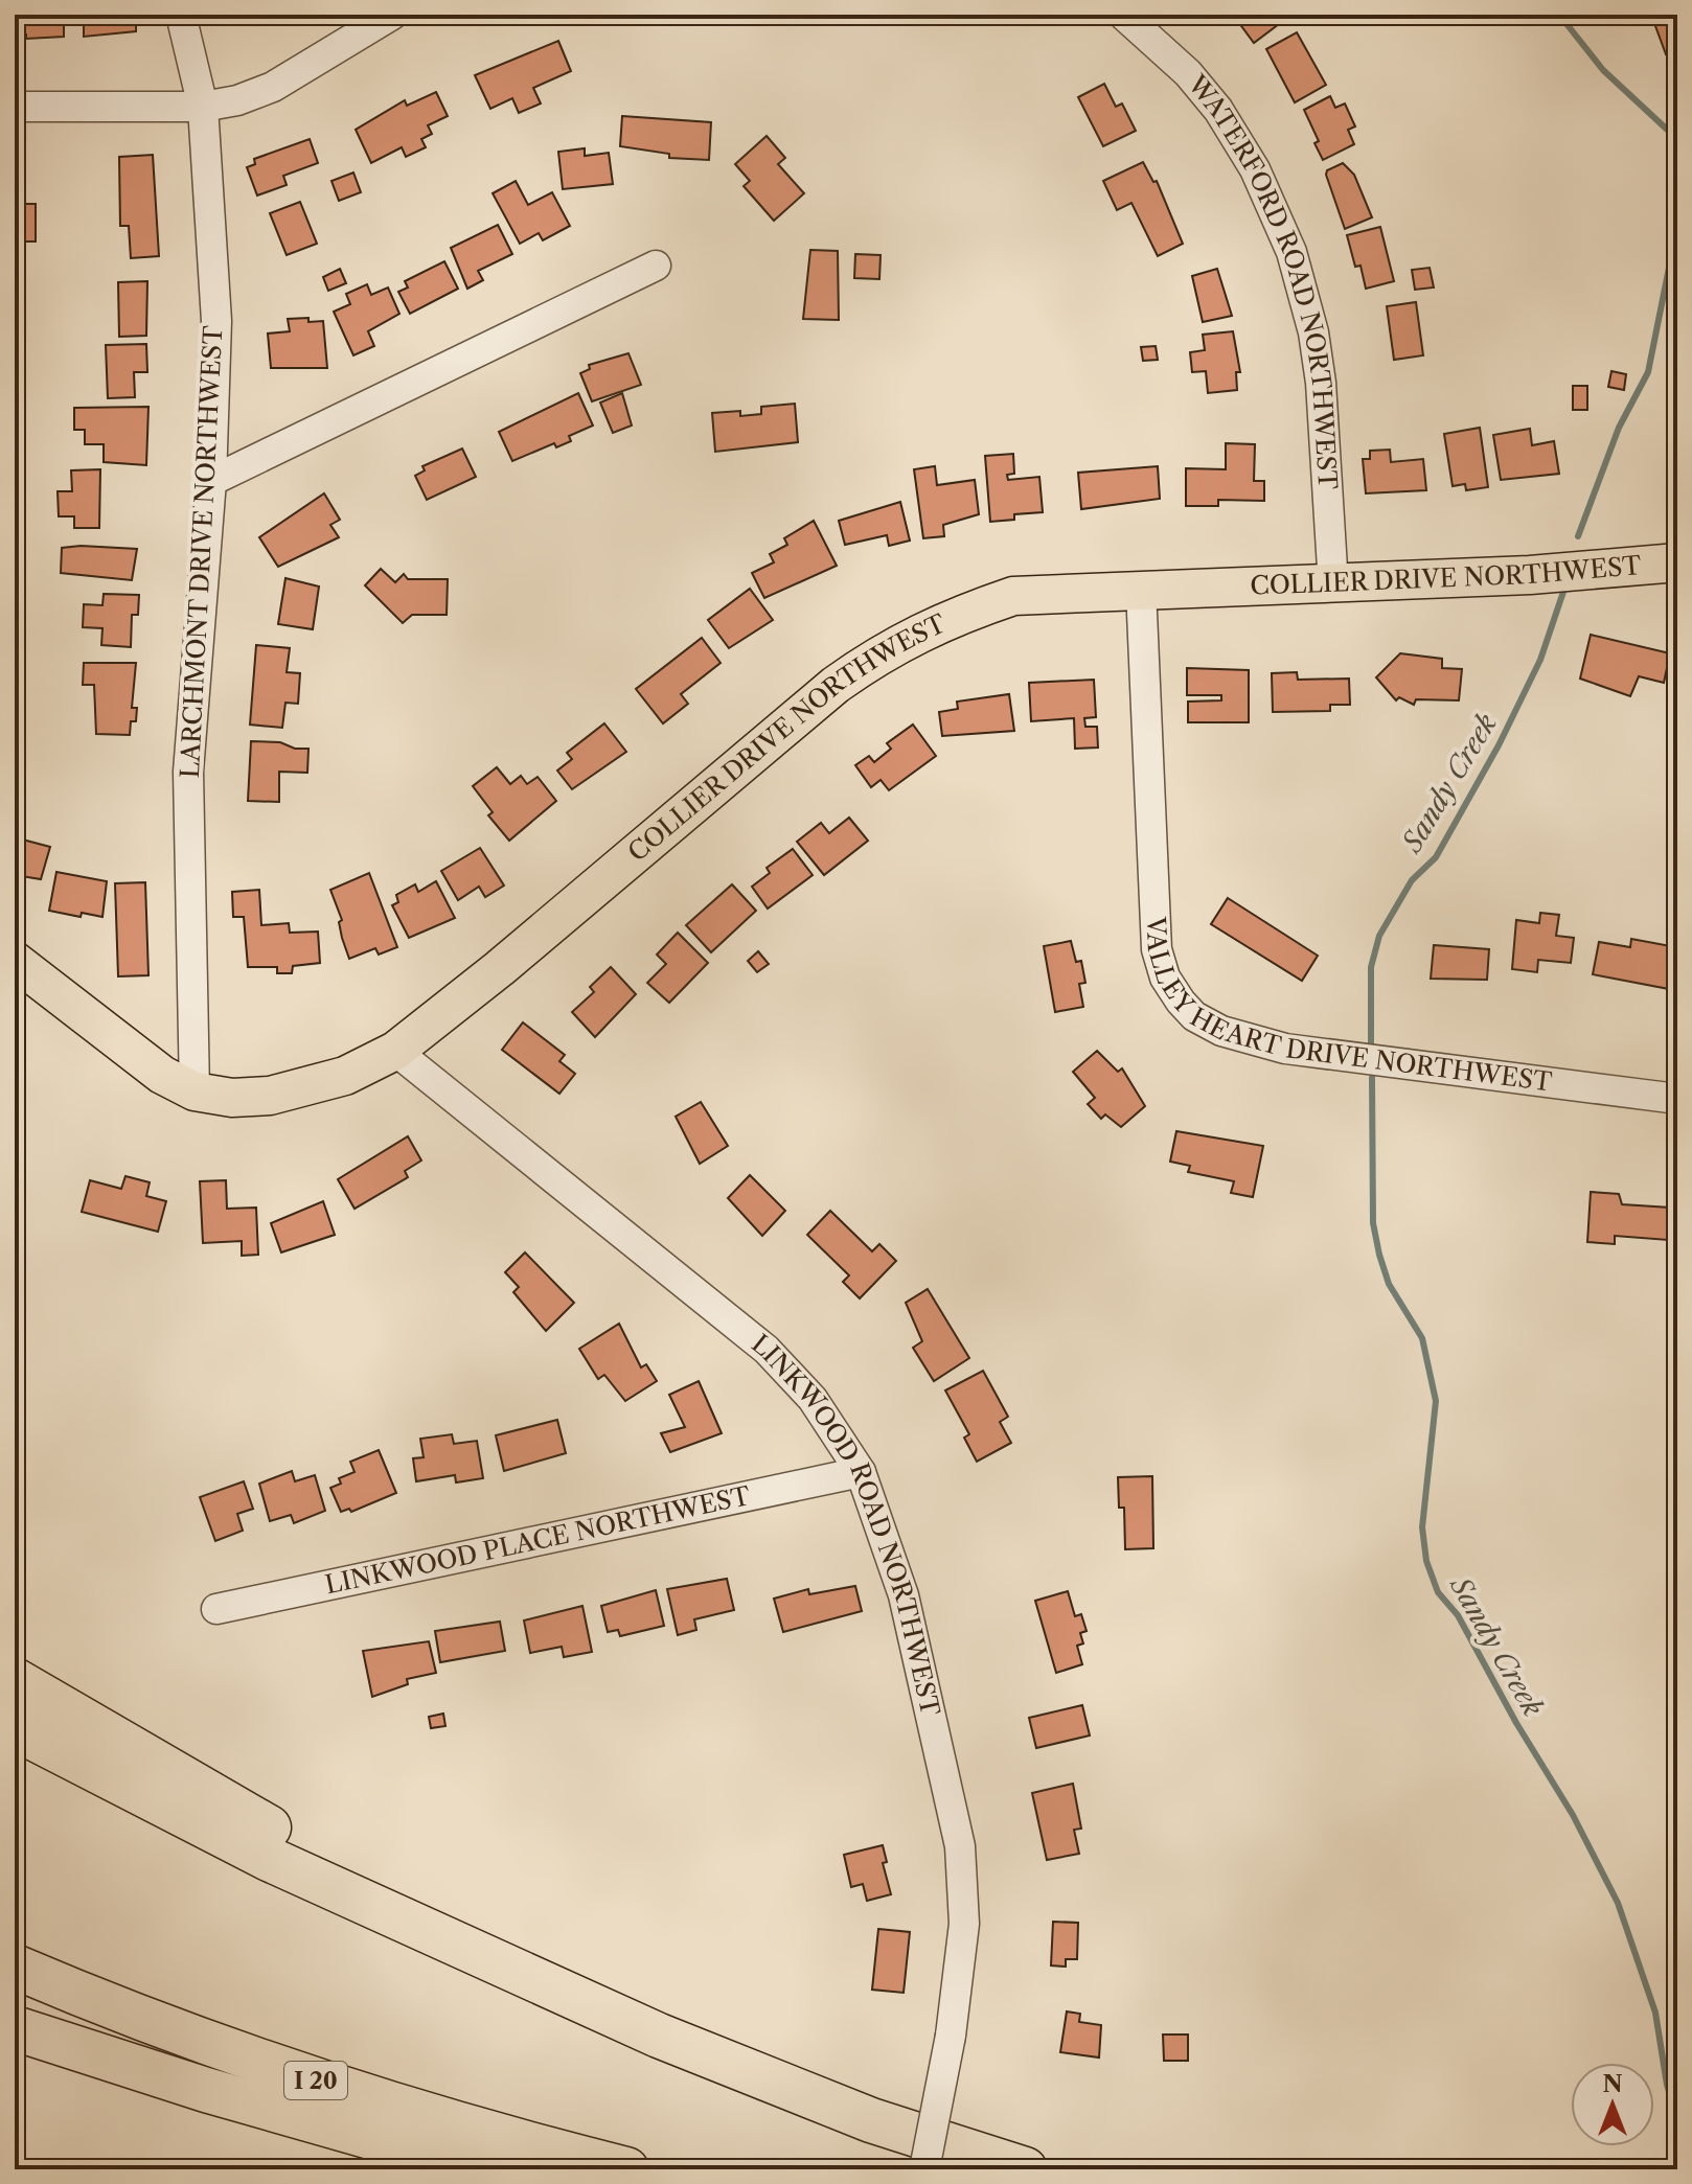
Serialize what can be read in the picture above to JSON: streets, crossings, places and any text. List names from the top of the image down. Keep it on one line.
{"streets":{"highway":["I 20"],"main road":["COLLIER DRIVE NORTHWEST"],"street":["WATERFORD ROAD NORTHWEST","LARCHMONT DRIVE NORTHWEST","VALLEY HEART DRIVE NORTHWEST","LINKWOOD ROAD NORTHWEST","LINKWOOD PLACE NORTHWEST"]},"crossings":[["WATERFORD ROAD NORTHWEST","COLLIER DRIVE NORTHWEST"],["LARCHMONT DRIVE NORTHWEST","COLLIER DRIVE NORTHWEST"],["COLLIER DRIVE NORTHWEST","VALLEY HEART DRIVE NORTHWEST"],["COLLIER DRIVE NORTHWEST","LINKWOOD ROAD NORTHWEST"],["LINKWOOD ROAD NORTHWEST","LINKWOOD PLACE NORTHWEST"]],"water":["Sandy Creek"],"north":"top"}
